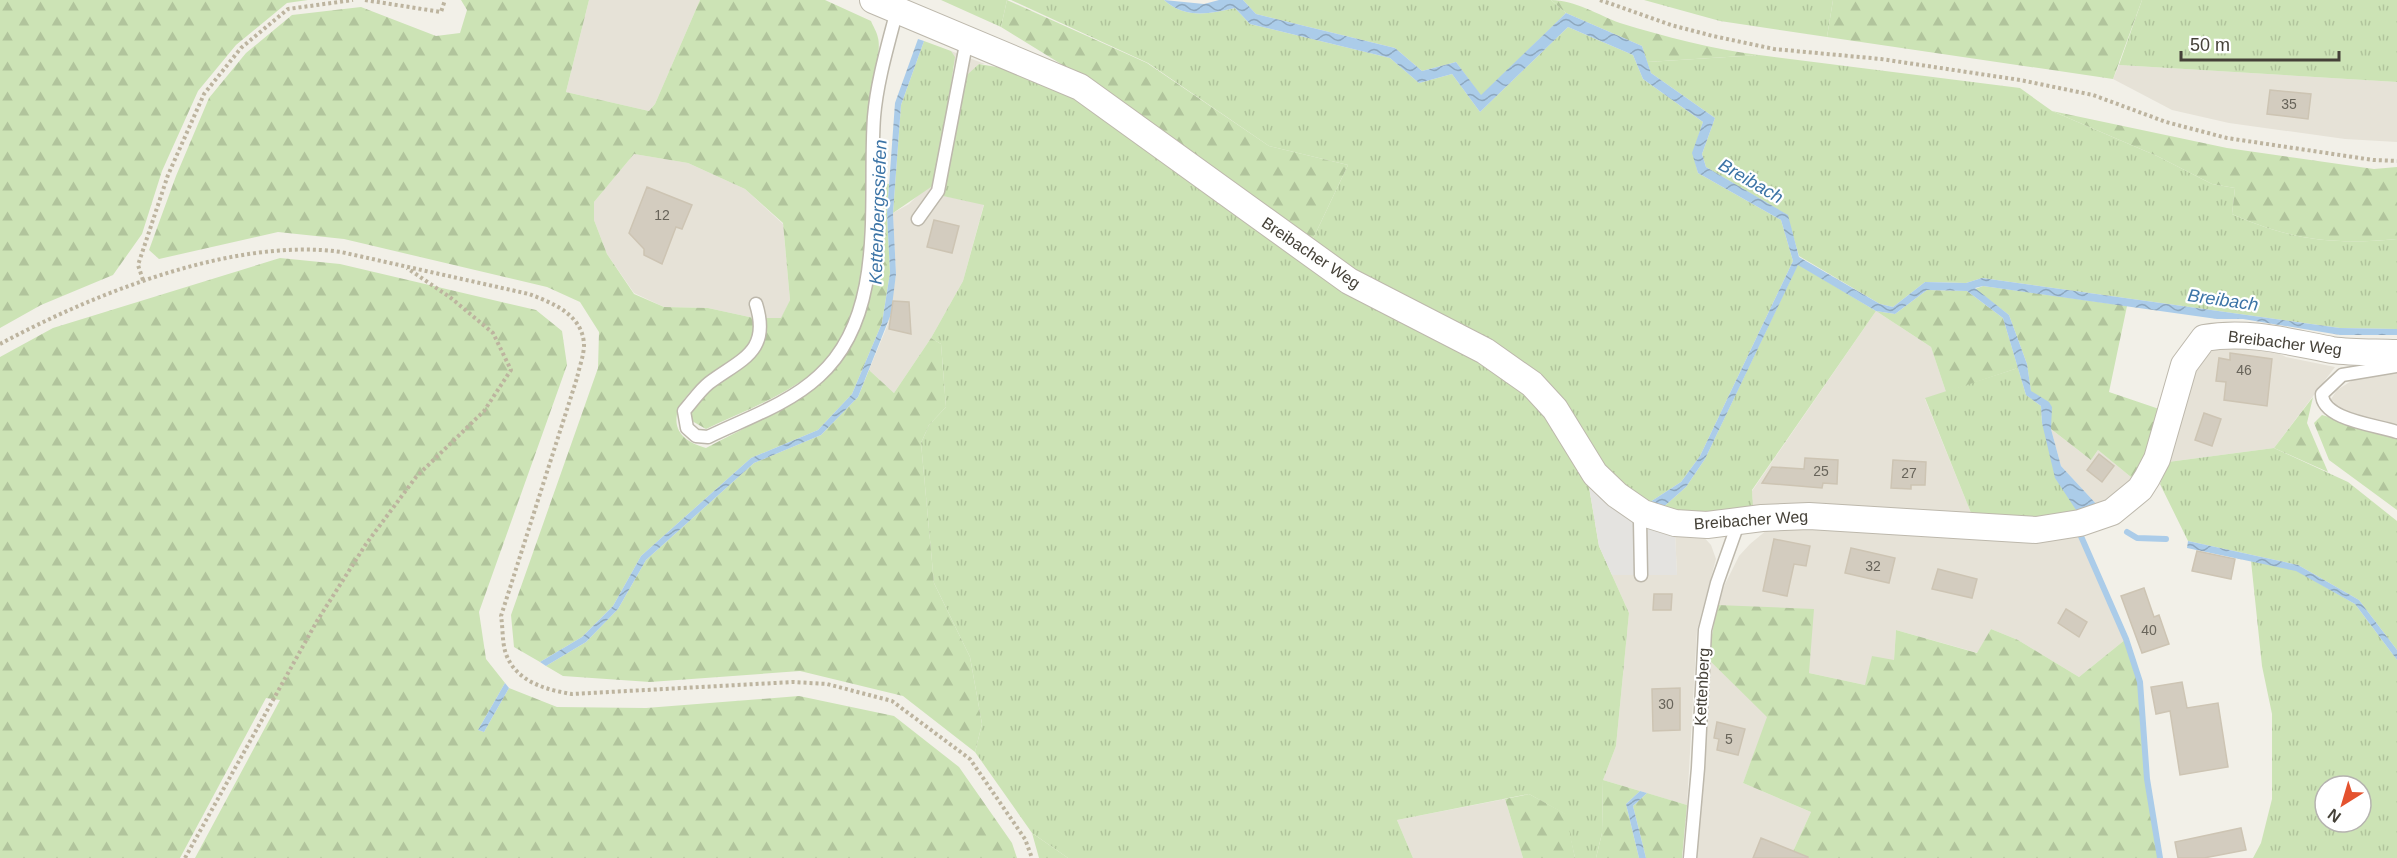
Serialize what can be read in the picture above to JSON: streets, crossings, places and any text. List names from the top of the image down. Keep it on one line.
{"streets":{"street":["Breibacher Weg"],"lane":["Kettenberg"]},"crossings":[["Breibacher Weg","Kettenberg"]],"water":["Breibach","Kettenbergssiefen"],"house_numbers":["35","12","46","25","27","32","40","30","5"],"scale_bar":"50 m","north":"bottom left"}
